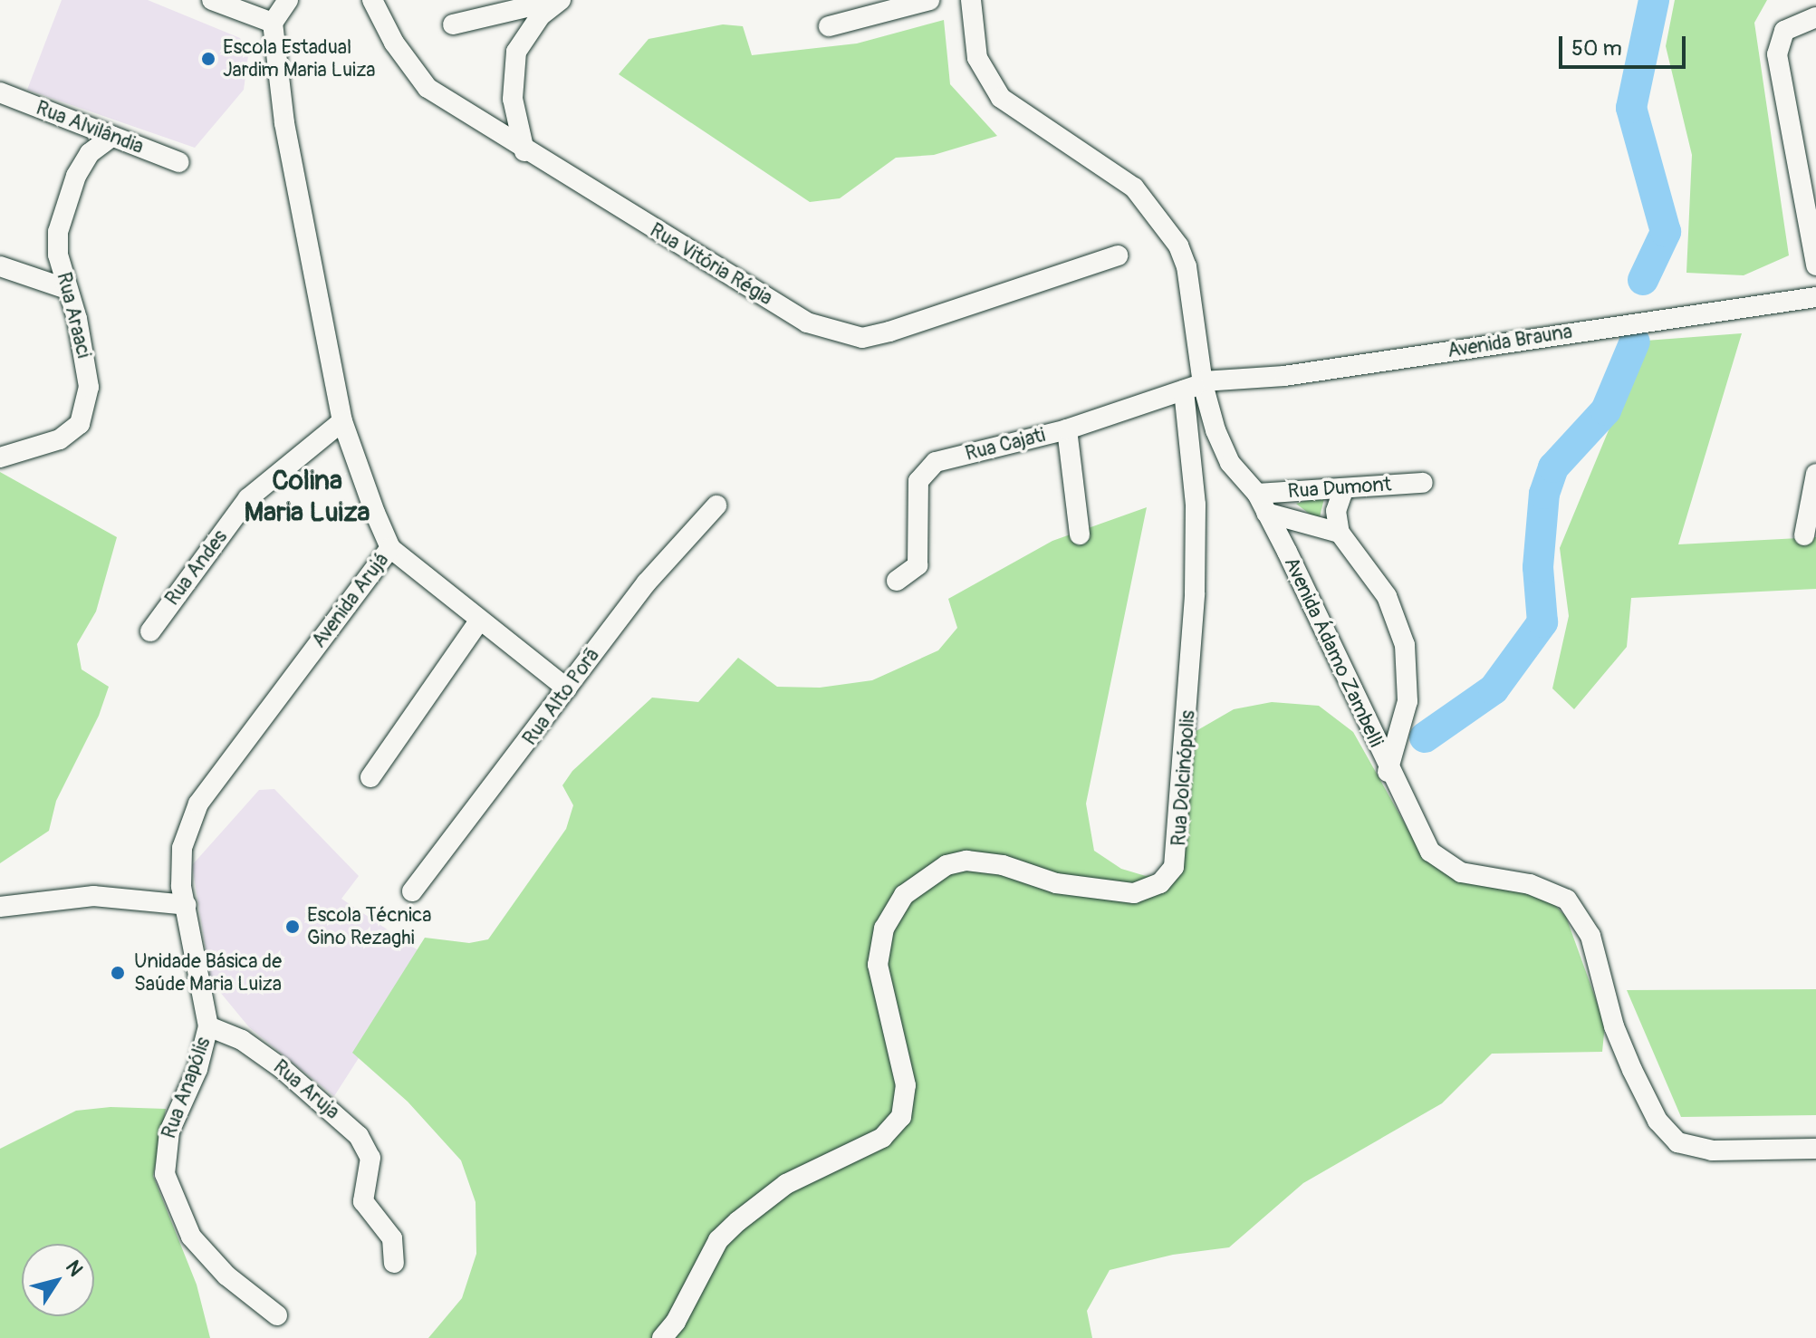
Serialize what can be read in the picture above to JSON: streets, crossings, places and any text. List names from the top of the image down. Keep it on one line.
{"streets":{"street":["Rua Alvilândia","Rua Vitória Régia","Rua Araaci","Avenida Brauna","Rua Cajati","Rua Dumont","Rua Andes","Avenida Arujá","Avenida Ádamo Zambelli","Rua Alto Porã","Rua Dolcinópolis","Rua Anapólis","Rua Aruja"]},"crossings":[["Rua Alvilândia","Rua Araaci"],["Avenida Brauna","Rua Cajati"],["Avenida Brauna","Avenida Ádamo Zambelli"],["Avenida Brauna","Rua Dolcinópolis"],["Rua Cajati","Avenida Ádamo Zambelli"],["Rua Cajati","Rua Dolcinópolis"],["Rua Dumont","Avenida Ádamo Zambelli"],["Rua Andes","Avenida Arujá"],["Avenida Arujá","Rua Anapólis"],["Avenida Ádamo Zambelli","Rua Dolcinópolis"],["Rua Anapólis","Rua Aruja"]],"districts":["Colina Maria Luiza"],"places":["Escola Estadual Jardim Maria Luiza","Escola Técnica Gino Rezaghi","Unidade Básica de Saúde Maria Luiza"],"scale_bar":"50 m","north":"top right"}
